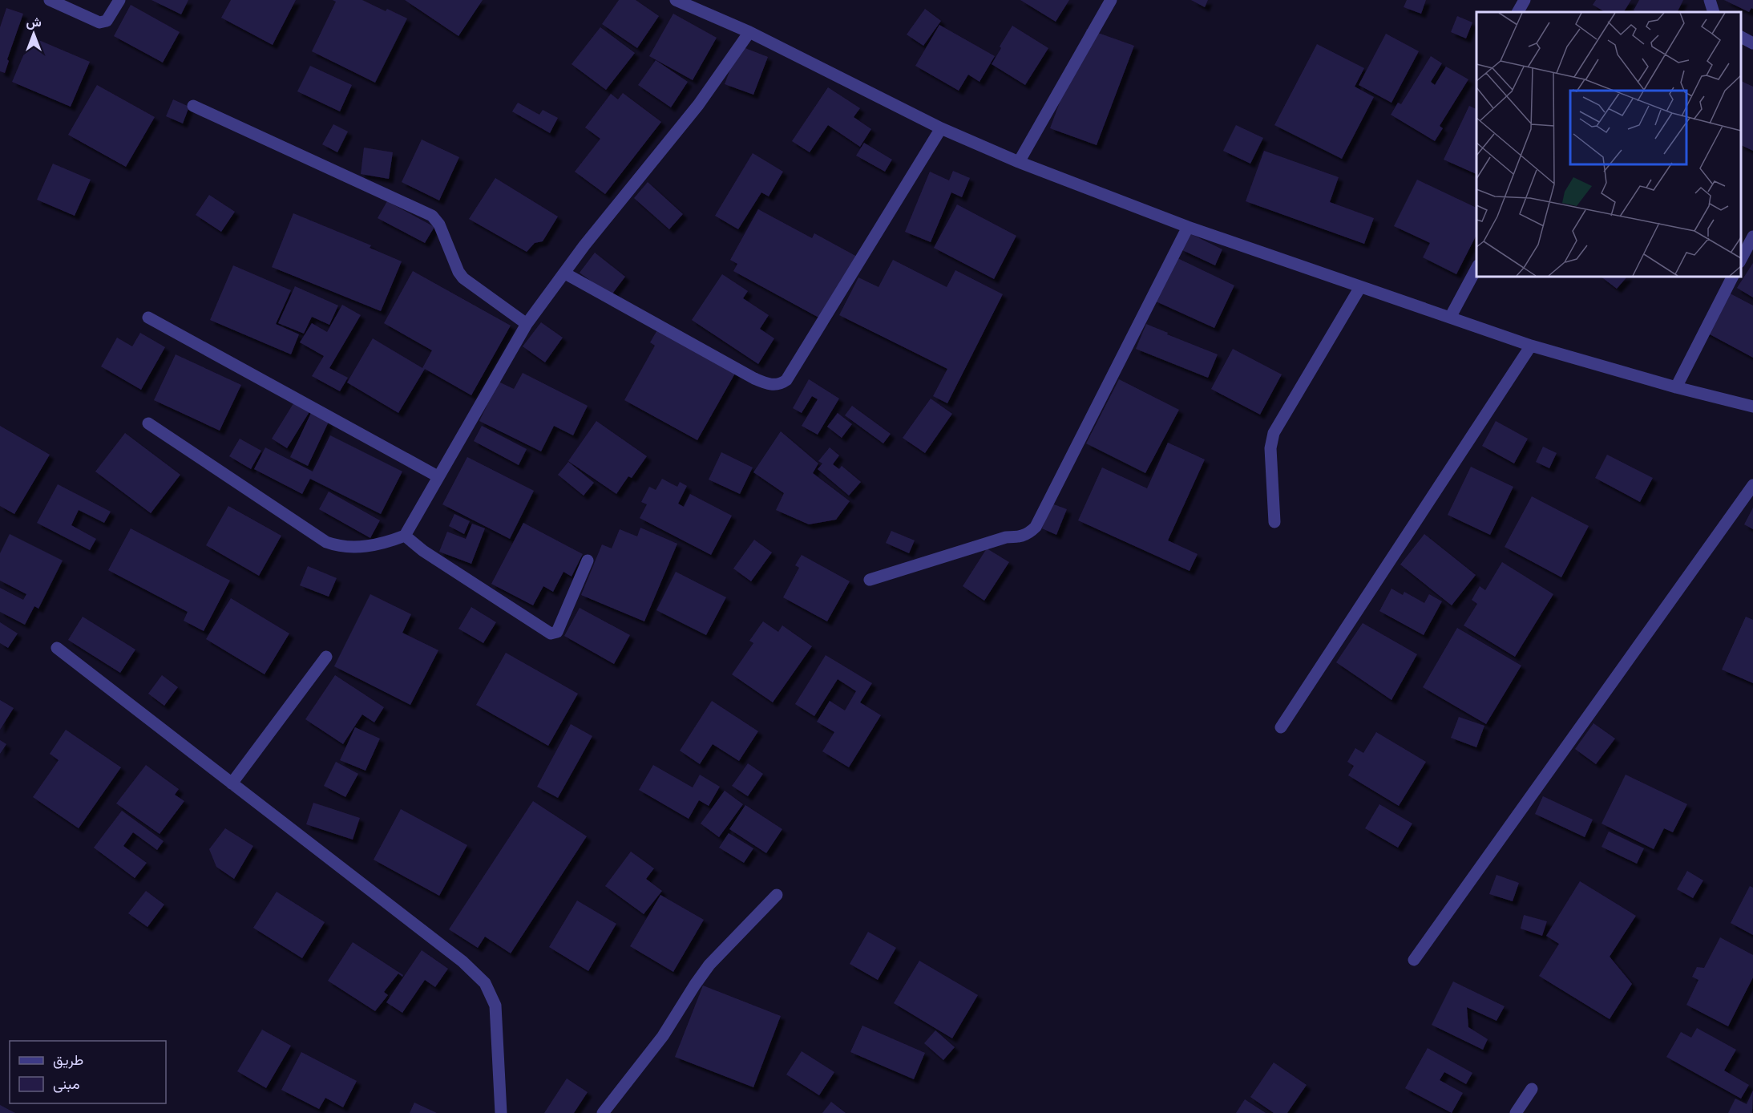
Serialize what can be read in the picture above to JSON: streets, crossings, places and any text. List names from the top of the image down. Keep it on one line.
{"legend":["طريق","مبنى"],"north":"top"}
